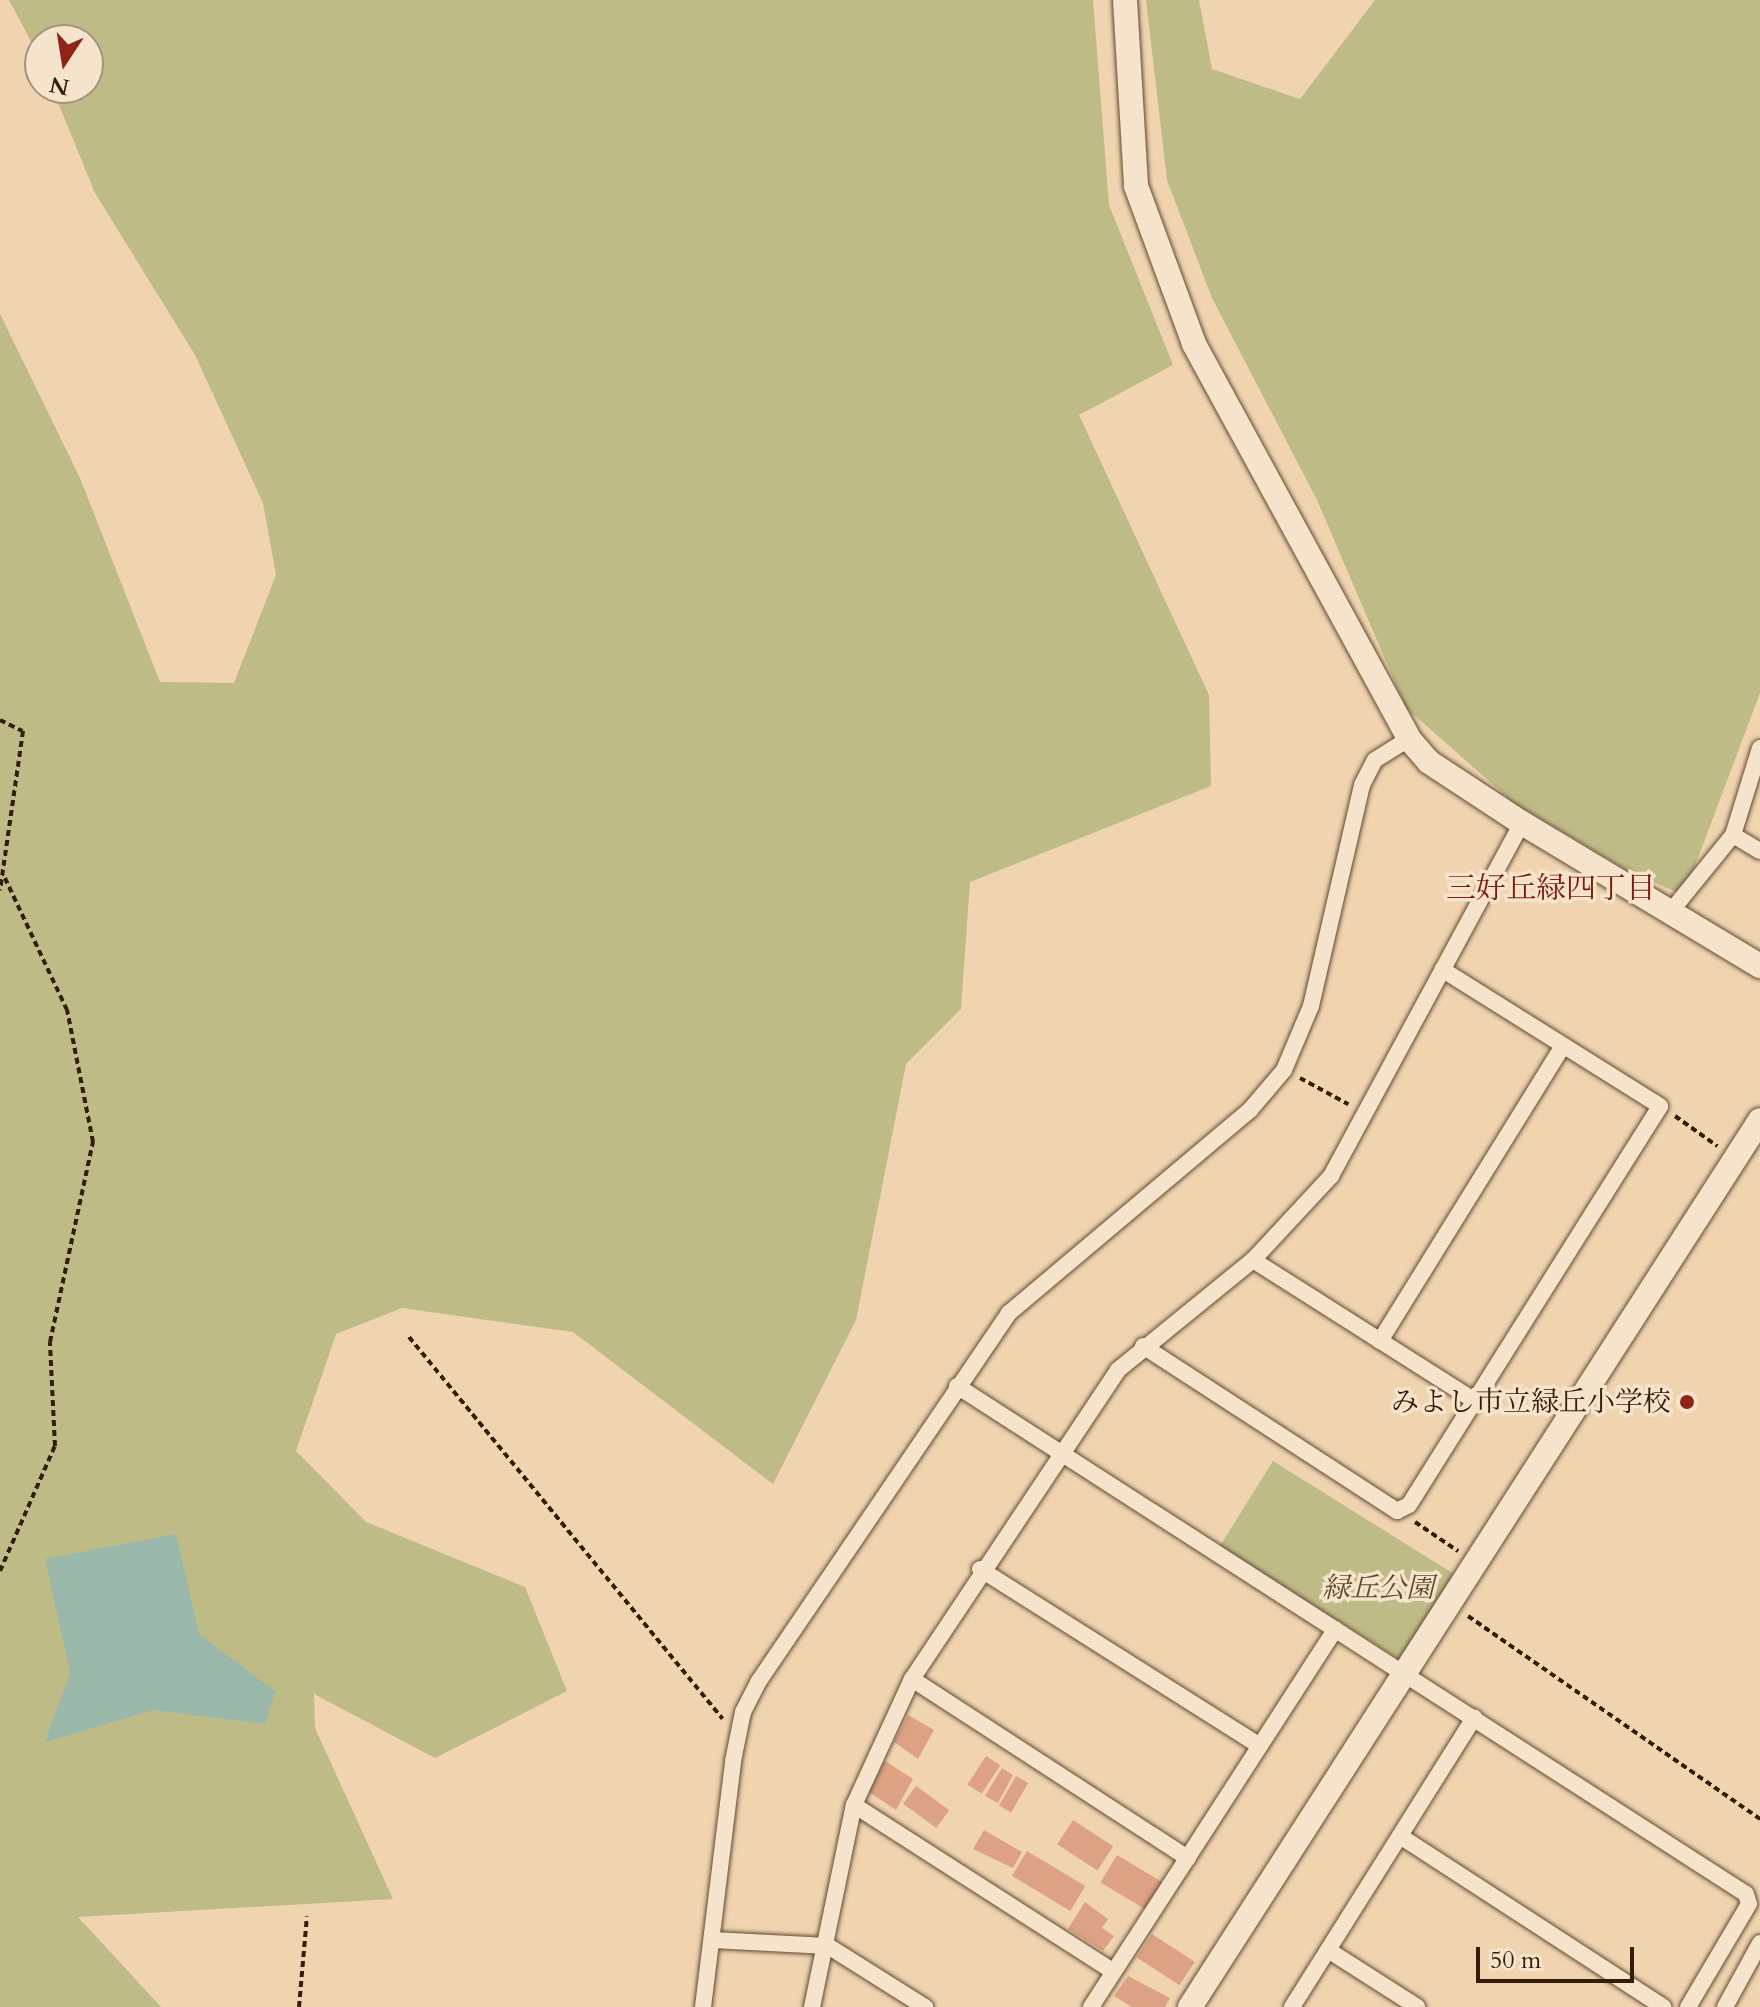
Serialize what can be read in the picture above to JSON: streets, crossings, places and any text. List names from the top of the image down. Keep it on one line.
{"districts":["三好丘緑四丁目"],"parks":["緑丘公園"],"places":["みよし市立緑丘小学校"],"scale_bar":"50 m","north":"bottom"}
